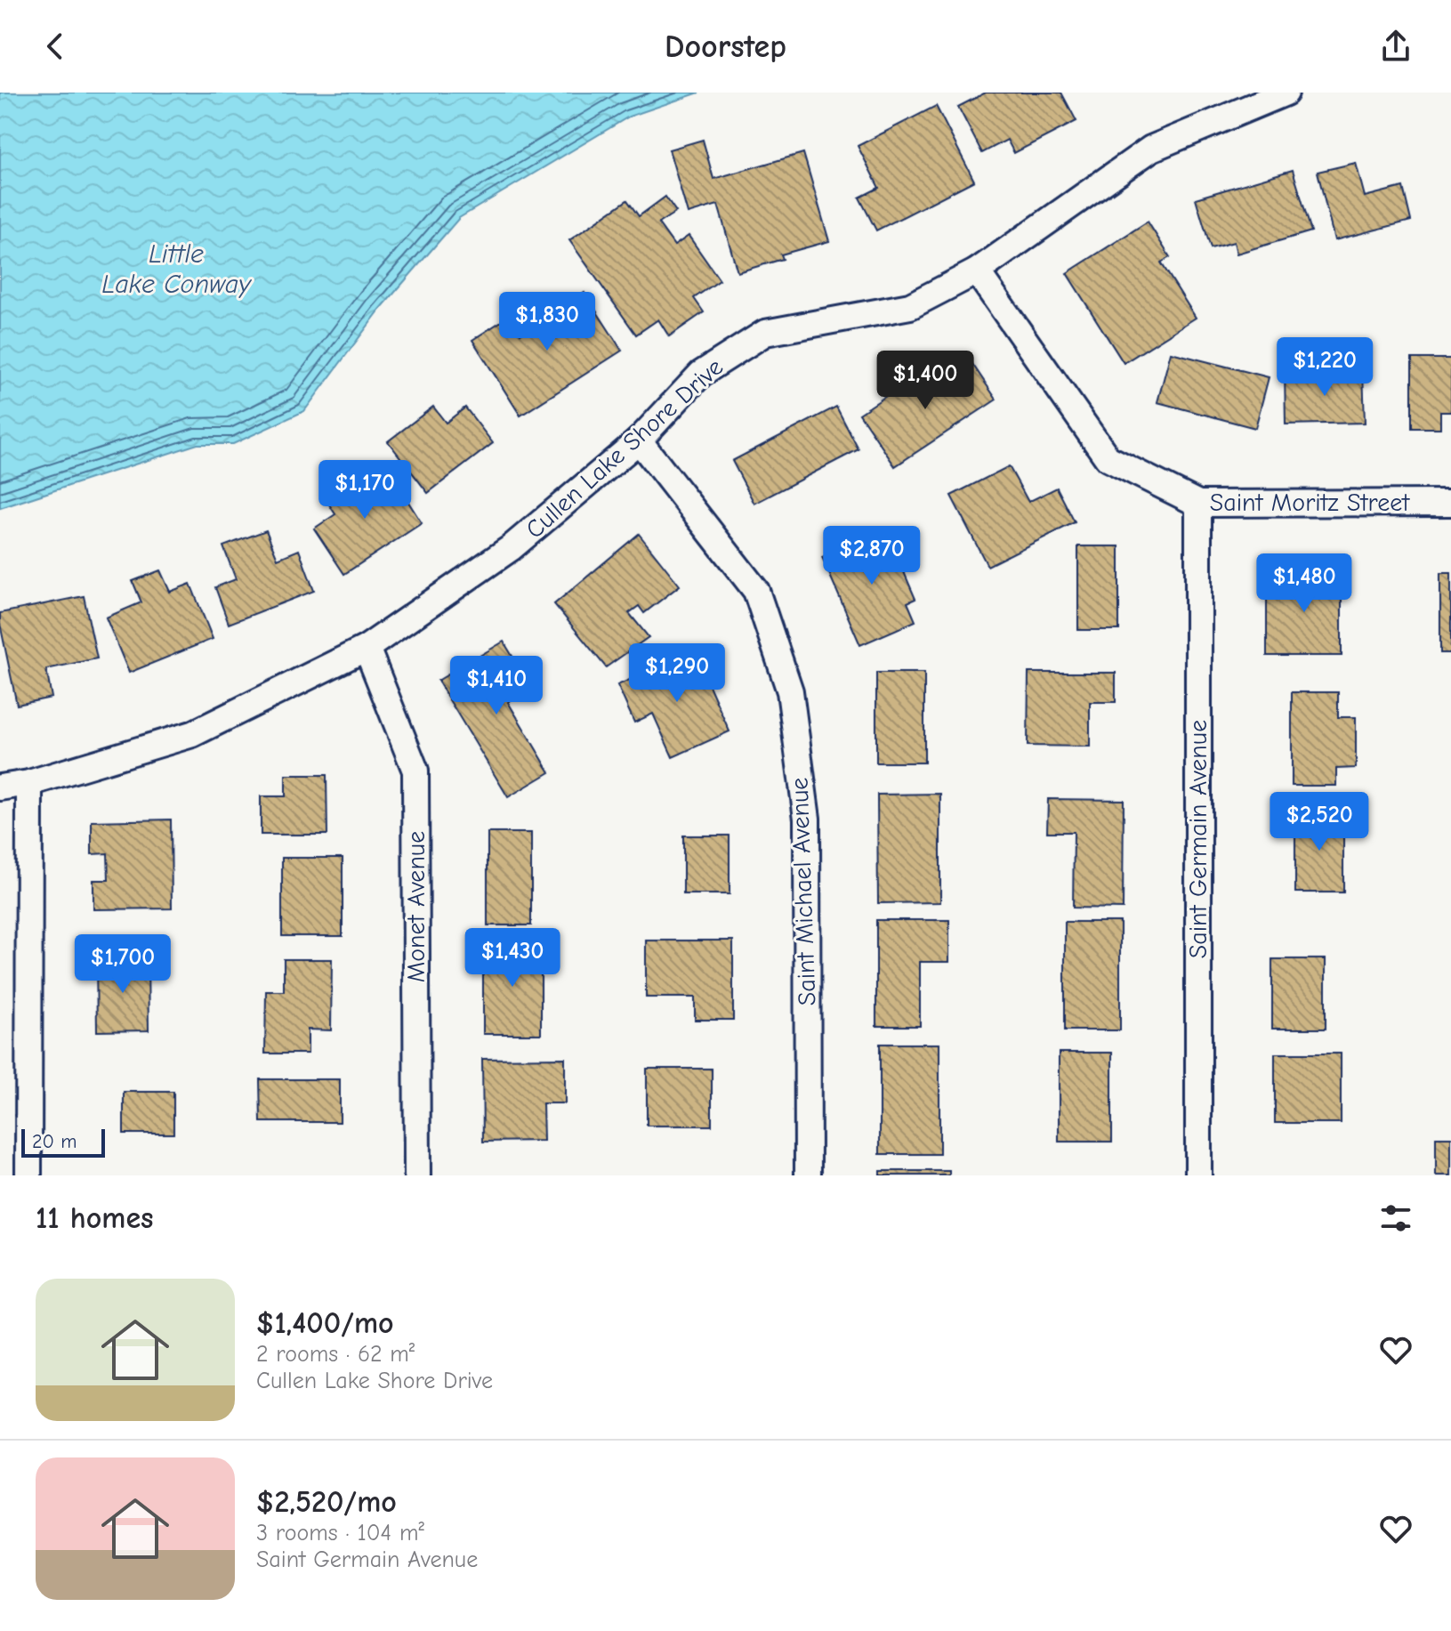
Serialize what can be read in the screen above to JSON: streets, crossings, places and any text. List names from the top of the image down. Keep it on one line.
{"streets":{"street":["Cullen Lake Shore Drive","Saint Moritz Street","Saint Germain Avenue","Saint Michael Avenue","Monet Avenue"]},"crossings":[["Cullen Lake Shore Drive","Saint Moritz Street"],["Cullen Lake Shore Drive","Saint Michael Avenue"],["Cullen Lake Shore Drive","Monet Avenue"],["Saint Moritz Street","Saint Germain Avenue"]],"water":["Little Lake Conway"],"scale_bar":"20 m","page":{"header":"Doorstep","price":["$1,830","$1,220","$1,400","$1,170","$2,870","$1,480","$1,290","$1,410","$2,520","$1,430","$1,700"],"scale":"20 m","heading":"11 homes","list":[{"name":"$1,400/mo","note":"2 rooms · 62 m² · Cullen Lake Shore Drive"},{"name":"$2,520/mo","note":"3 rooms · 104 m² · Saint Germain Avenue"}]}}
